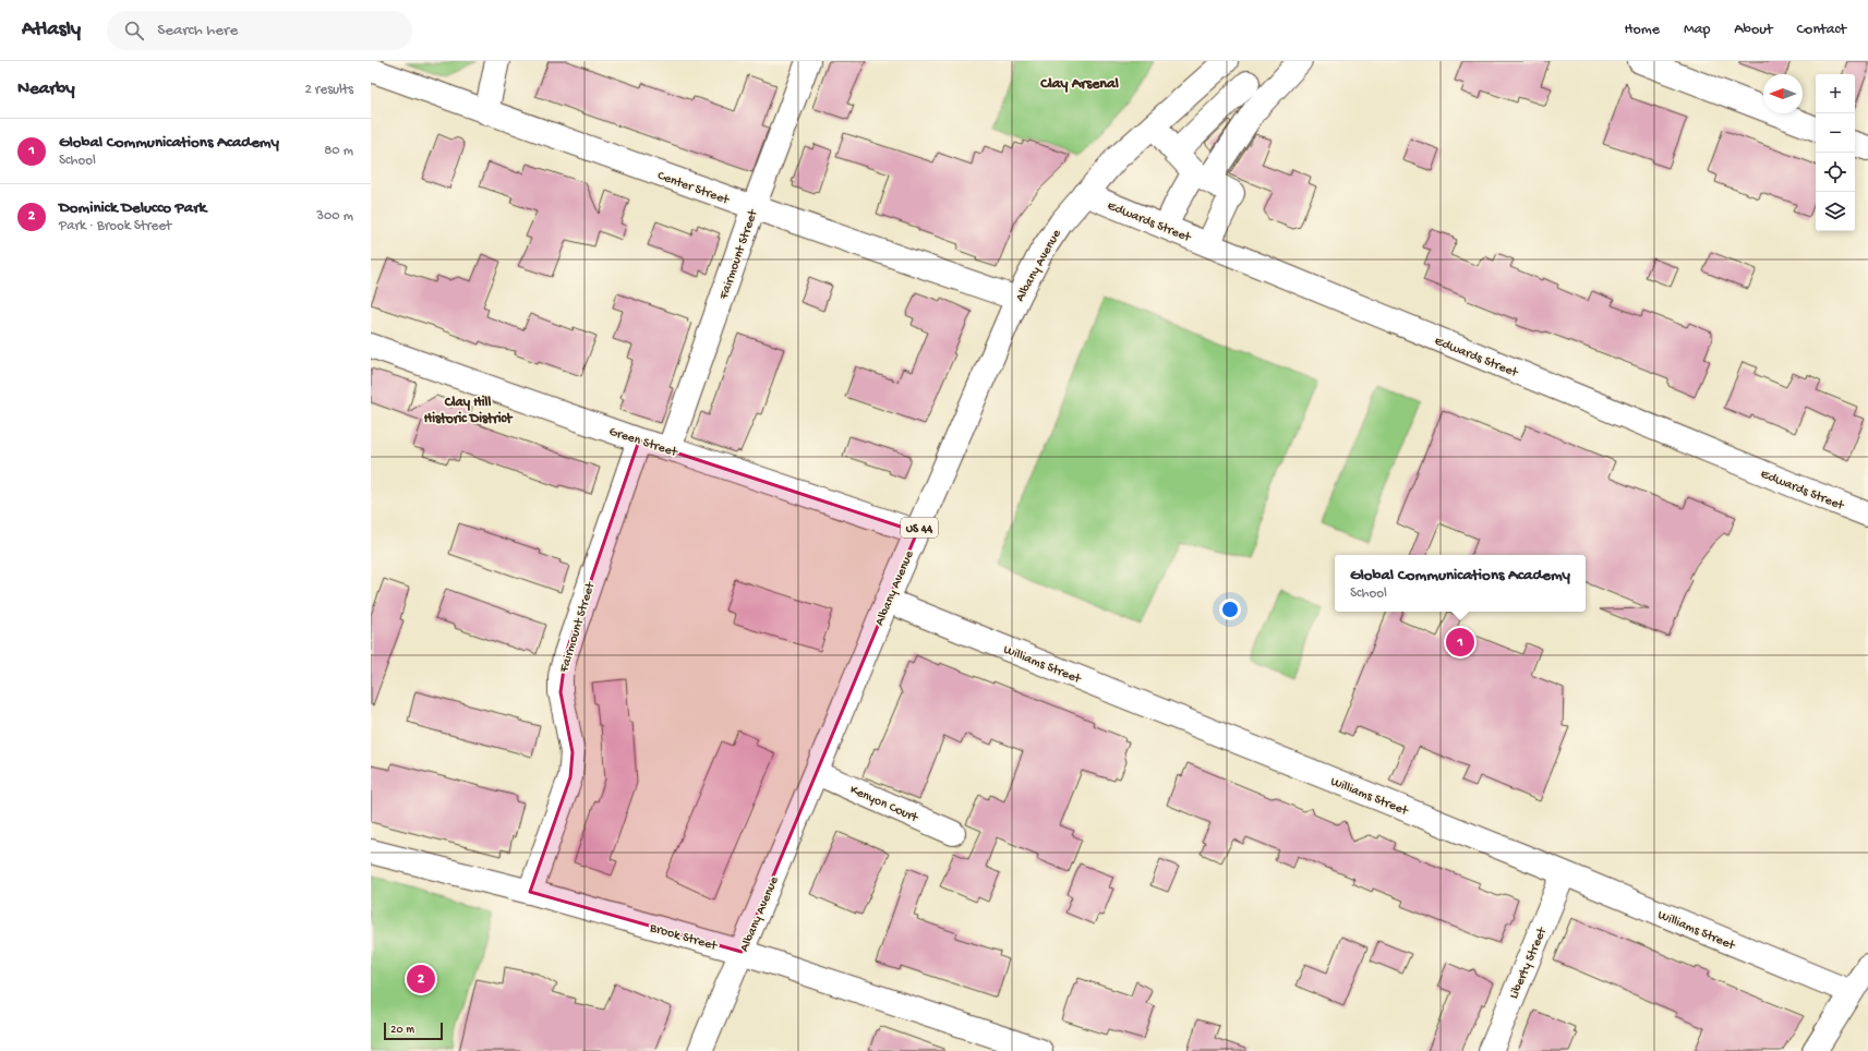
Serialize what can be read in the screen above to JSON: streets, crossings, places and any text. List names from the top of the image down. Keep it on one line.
{"streets":{"main road":["Center Street","Edwards Street","Fairmount Street","Albany Avenue","Green Street","US 44","Williams Street","Kenyon Court","Brook Street","Liberty Street"]},"crossings":[["Center Street","Fairmount Street"],["Center Street","Albany Avenue"],["Edwards Street","Albany Avenue"],["Fairmount Street","Green Street"],["Fairmount Street","Brook Street"],["Albany Avenue","Green Street"],["Albany Avenue","Williams Street"],["Albany Avenue","Kenyon Court"],["Albany Avenue","Brook Street"],["Williams Street","Liberty Street"]],"districts":["Clay Arsenal","Clay Hill Historic District"],"scale_bar":"20 m","north":"left","page":{"header":"Atlasly","search":"Search here","nav":["Home","Map","About","Contact"],"heading":["Nearby","2 results"],"map_buttons":["+","−"],"list":[{"mark":"1","name":"Global Communications Academy","note":"School","value":"80 m"},{"mark":"2","name":"Dominick Delucco Park","note":"Park · Brook Street","value":"300 m"}],"popup":["Global Communications Academy","School"],"pins":["1","2"],"scale":"20 m"}}
